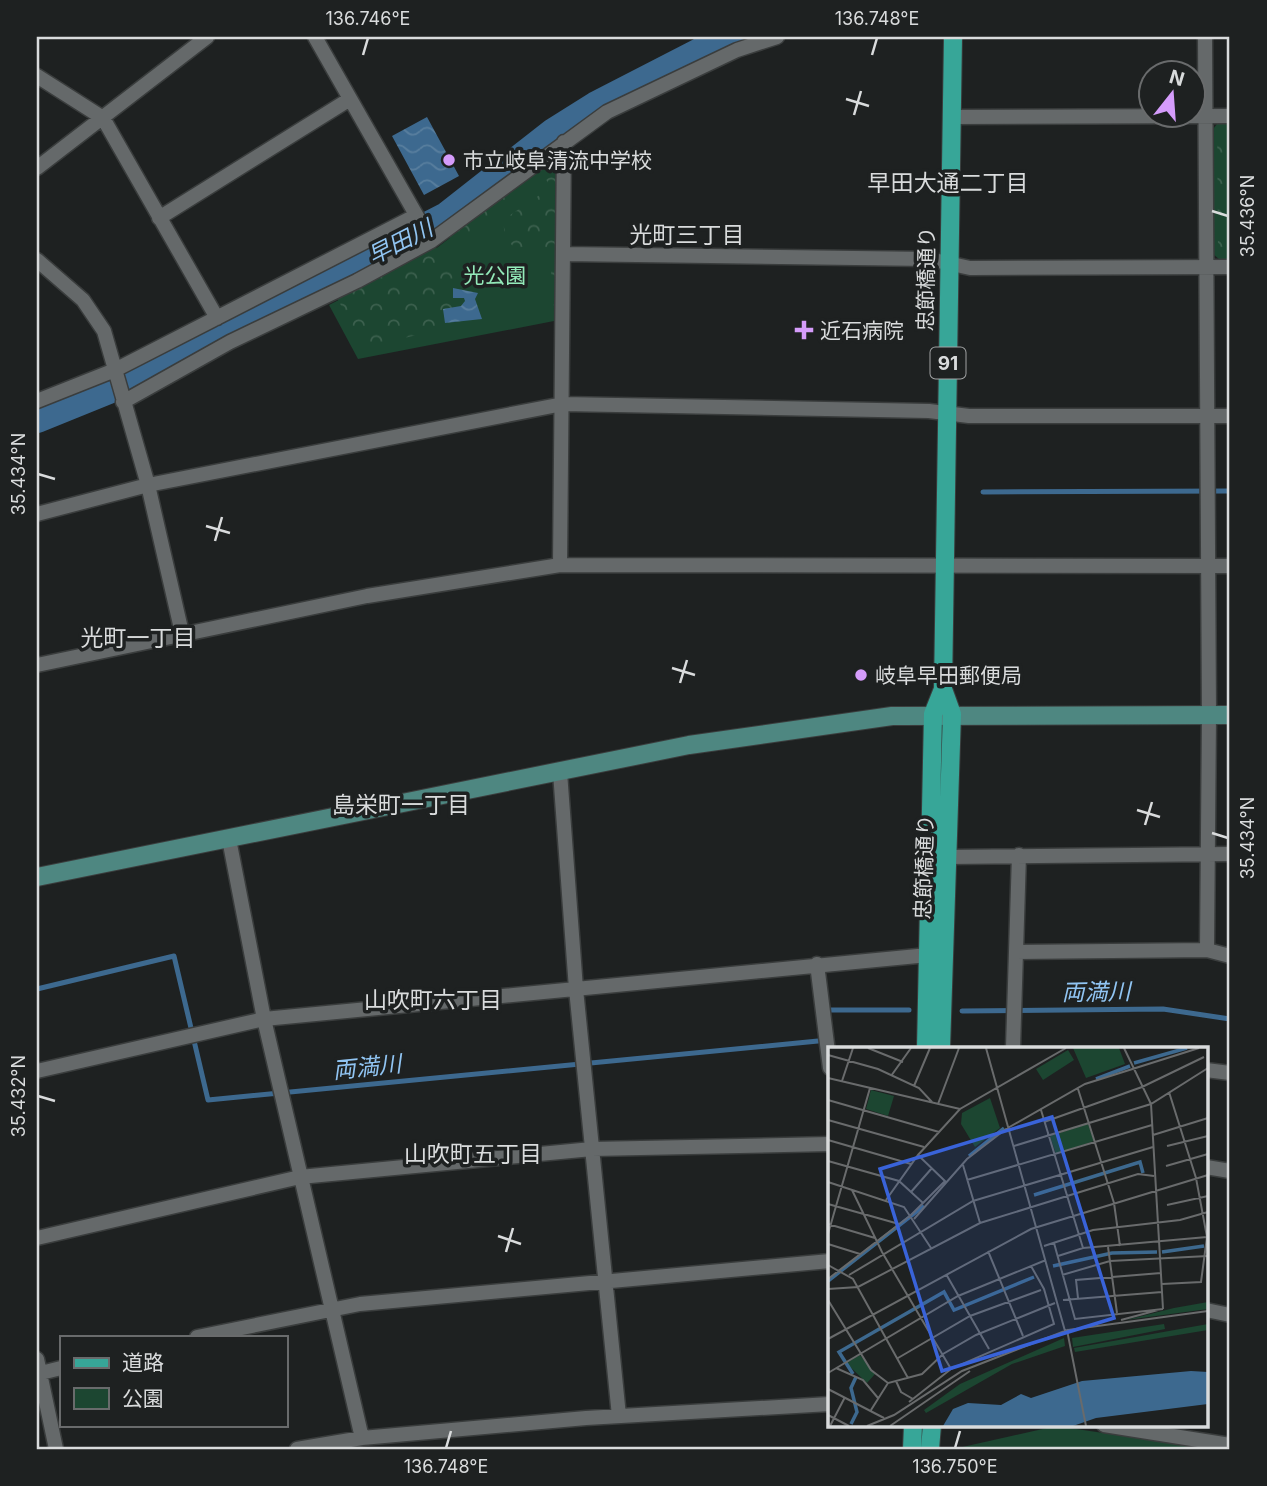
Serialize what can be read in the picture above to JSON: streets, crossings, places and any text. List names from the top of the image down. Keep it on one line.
{"streets":{"main road":["忠節橋通り","91"]},"districts":["早田大通二丁目","光町三丁目","光町一丁目","島栄町一丁目","山吹町六丁目","山吹町五丁目"],"water":["早田川","両満川"],"parks":["光公園"],"places":{"other":["市立岐阜清流中学校","岐阜早田郵便局"],"health":["近石病院"]},"legend":["道路","公園"],"north":"top","coordinates":["136.746°E","136.748°E","35.436°N","35.434°N","35.432°N","136.750°E"]}
